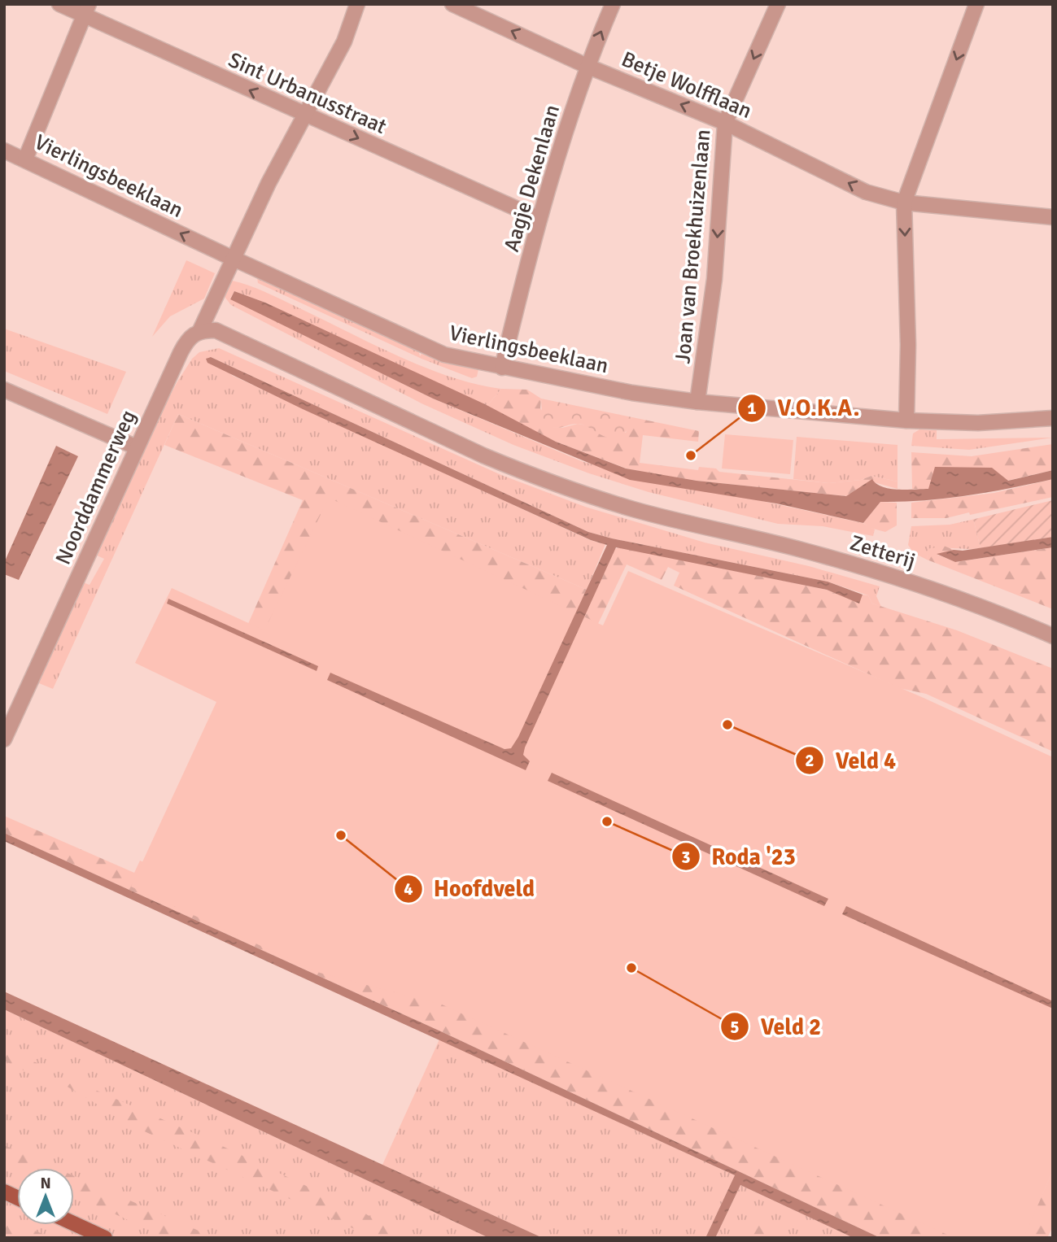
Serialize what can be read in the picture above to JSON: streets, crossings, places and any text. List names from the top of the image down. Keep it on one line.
{"streets":{"street":["Betje Wolfflaan","Sint Urbanusstraat","Vierlingsbeeklaan","Aagje Dekenlaan","Joan van Broekhuizenlaan","Noorddammerweg","Zetterij"]},"crossings":[["Betje Wolfflaan","Aagje Dekenlaan"],["Betje Wolfflaan","Joan van Broekhuizenlaan"],["Sint Urbanusstraat","Aagje Dekenlaan"],["Sint Urbanusstraat","Noorddammerweg"],["Vierlingsbeeklaan","Aagje Dekenlaan"],["Vierlingsbeeklaan","Joan van Broekhuizenlaan"],["Vierlingsbeeklaan","Noorddammerweg"],["Noorddammerweg","Zetterij"]],"one_way":["Betje Wolfflaan","Joan van Broekhuizenlaan"],"places":["V.O.K.A.","Veld 4","Roda '23","Hoofdveld","Veld 2"],"north":"top"}
